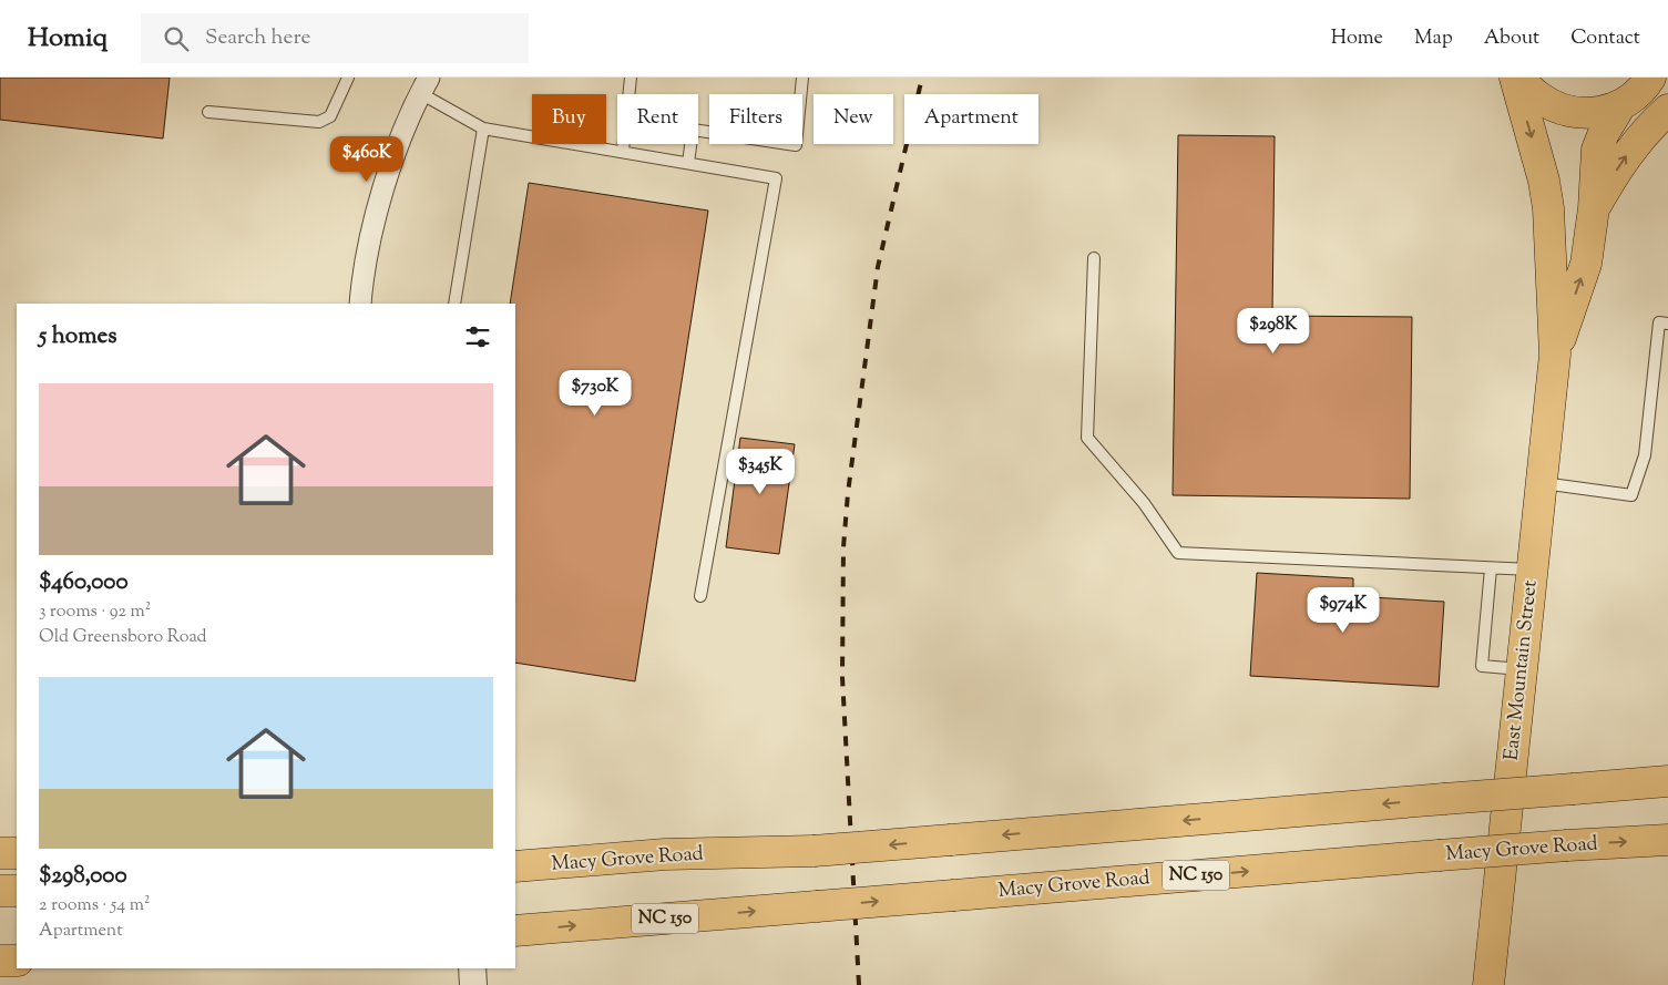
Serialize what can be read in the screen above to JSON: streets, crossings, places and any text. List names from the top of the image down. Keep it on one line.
{"streets":{"main road":["East Mountain Street","Macy Grove Road","NC 150"]},"page":{"header":"Homiq","search":"Search here","nav":["Home","Map","About","Contact"],"chip":["Buy","Rent","Filters","New","Apartment"],"price":["$460K","$298K","$730K","$345K","$974K"],"heading":"5 homes","list":[{"name":"$460,000","note":"3 rooms · 92 m² · Old Greensboro Road"},{"name":"$298,000","note":"2 rooms · 54 m² · Apartment"}]}}
